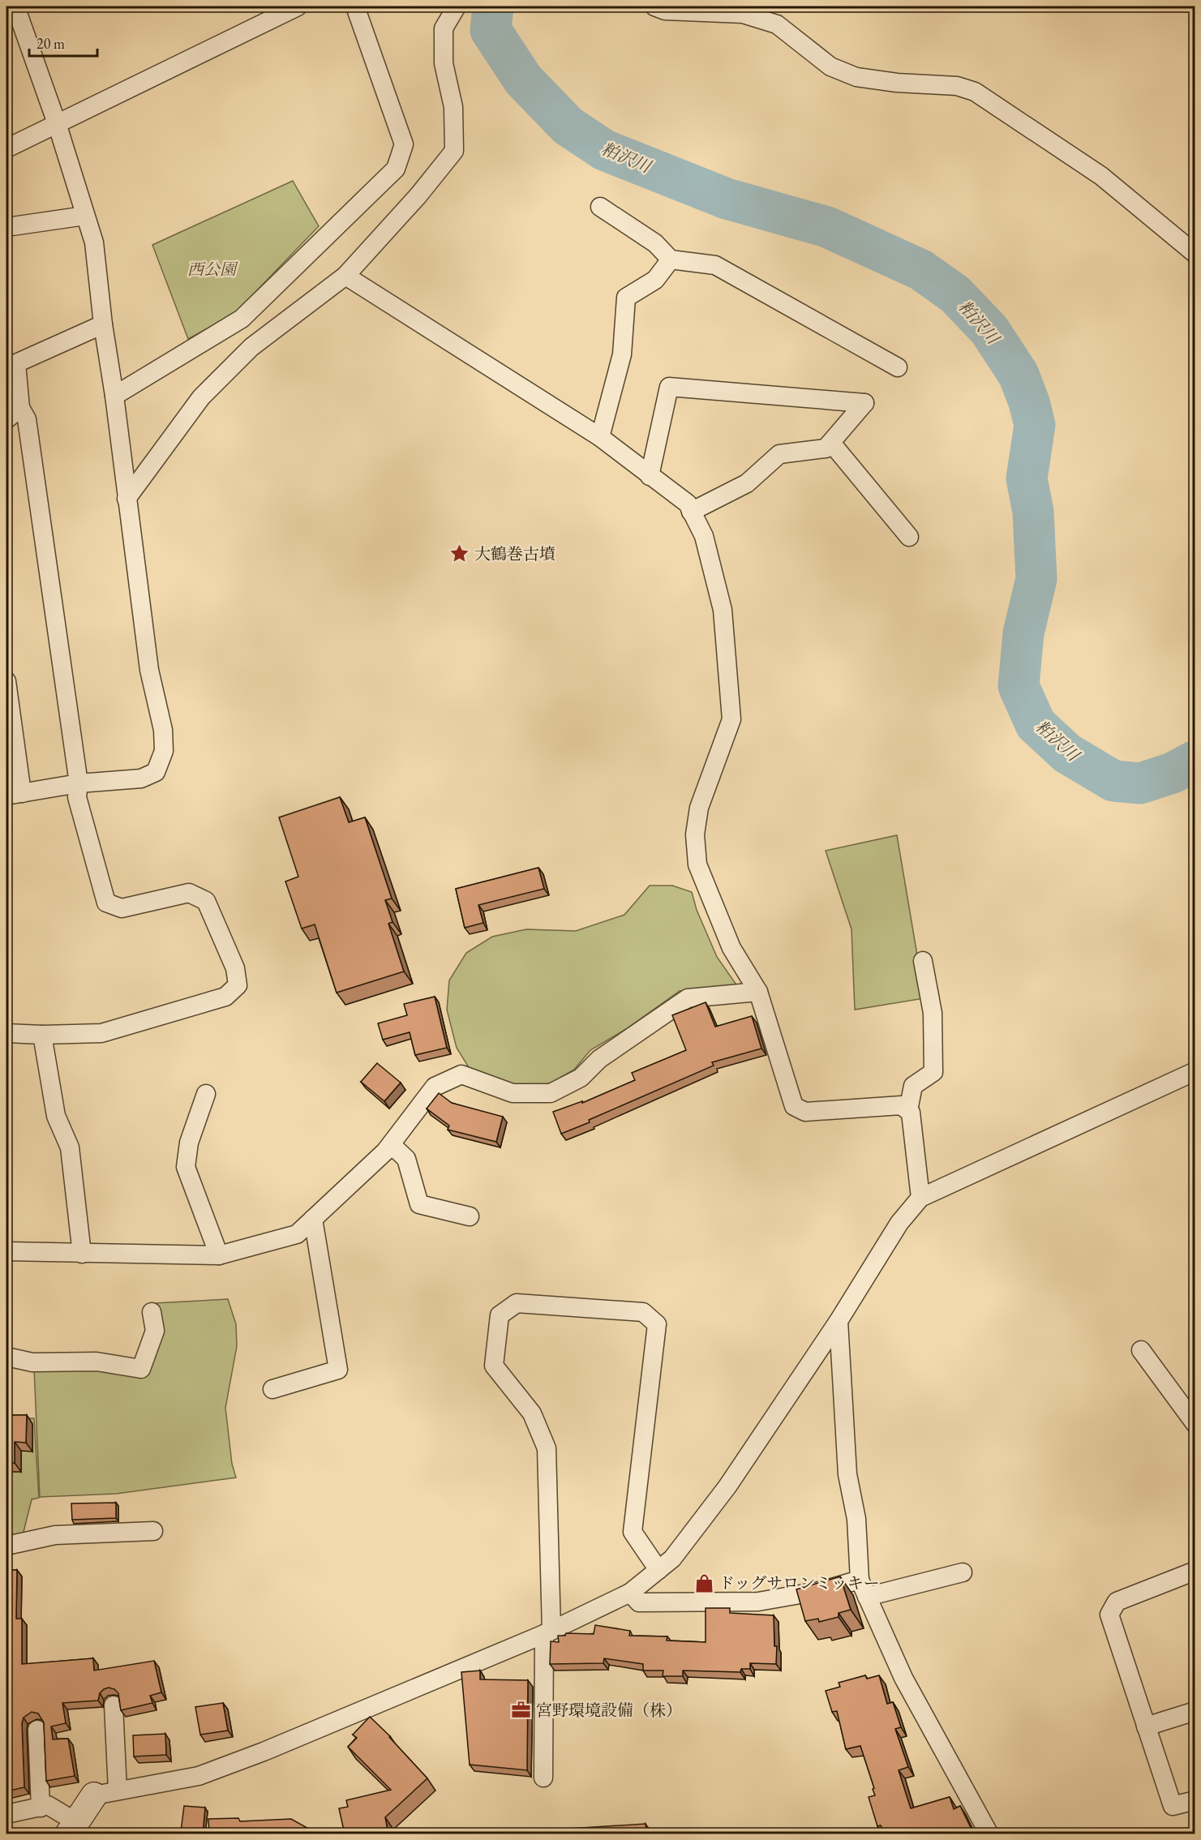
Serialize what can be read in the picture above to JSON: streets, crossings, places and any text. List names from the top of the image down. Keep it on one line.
{"water":["粕沢川"],"parks":["西公園"],"places":{"place":["大鶴巻古墳"],"shop":["ドッグサロンミッキー"],"office":["宮野環境設備（株）"]},"scale_bar":"20 m"}
